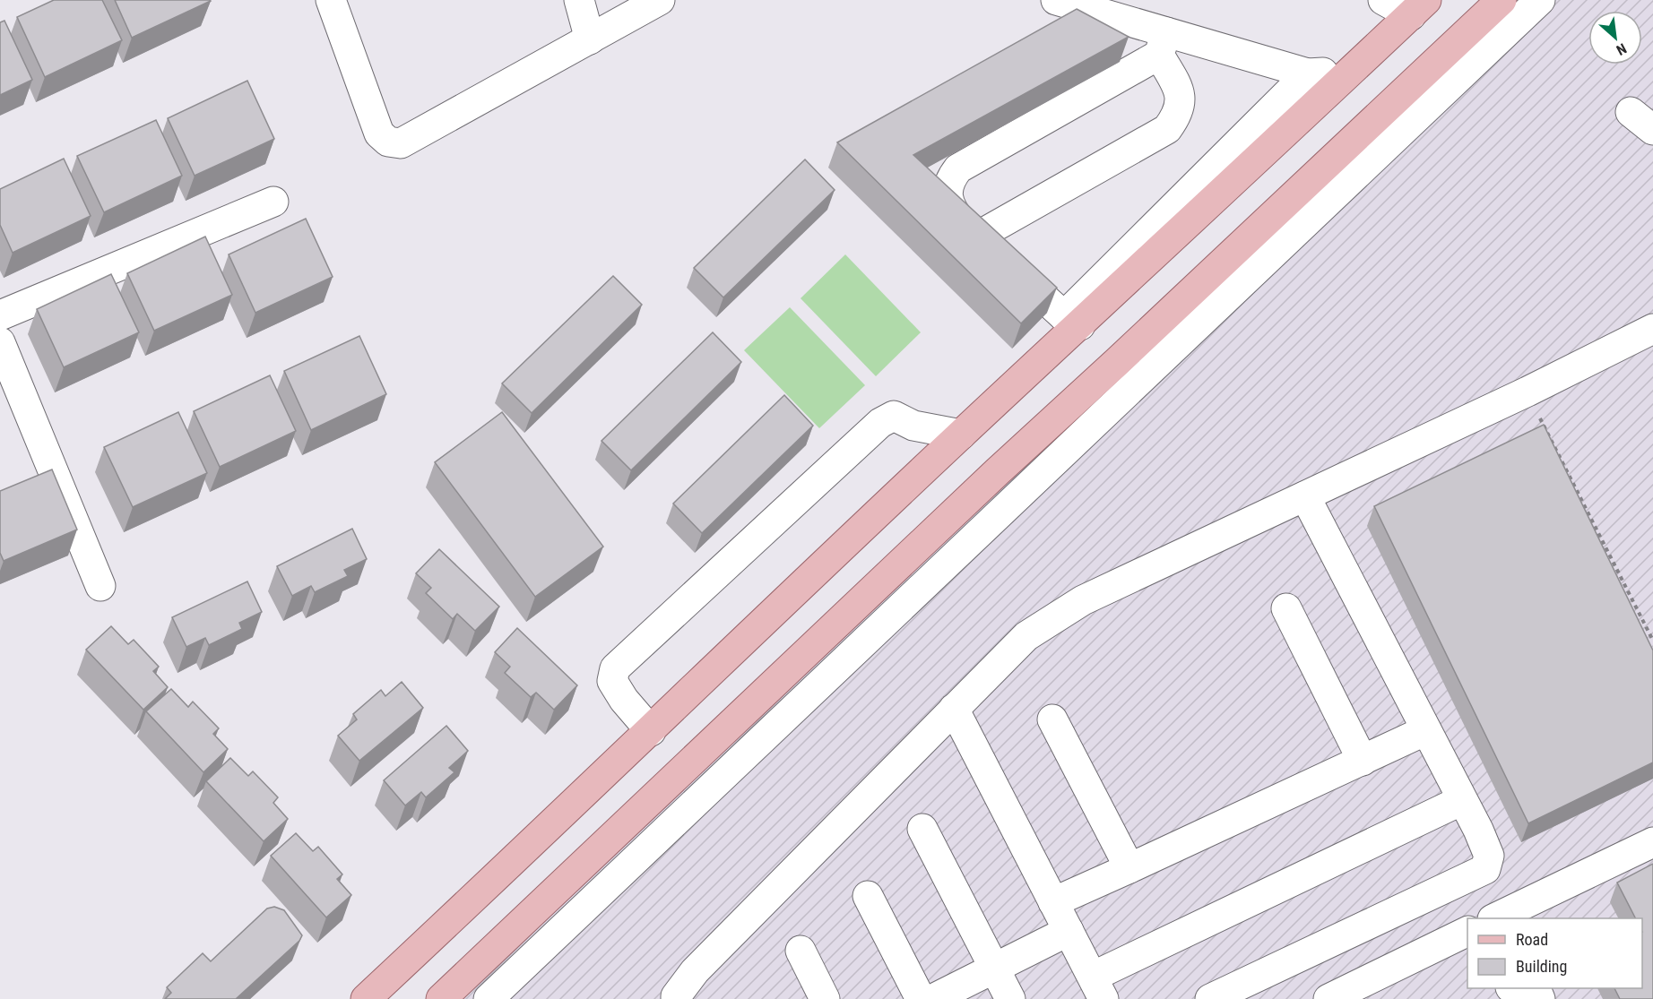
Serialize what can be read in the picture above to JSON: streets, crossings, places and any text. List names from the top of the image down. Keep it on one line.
{"legend":["Road","Building"],"north":"bottom right"}
